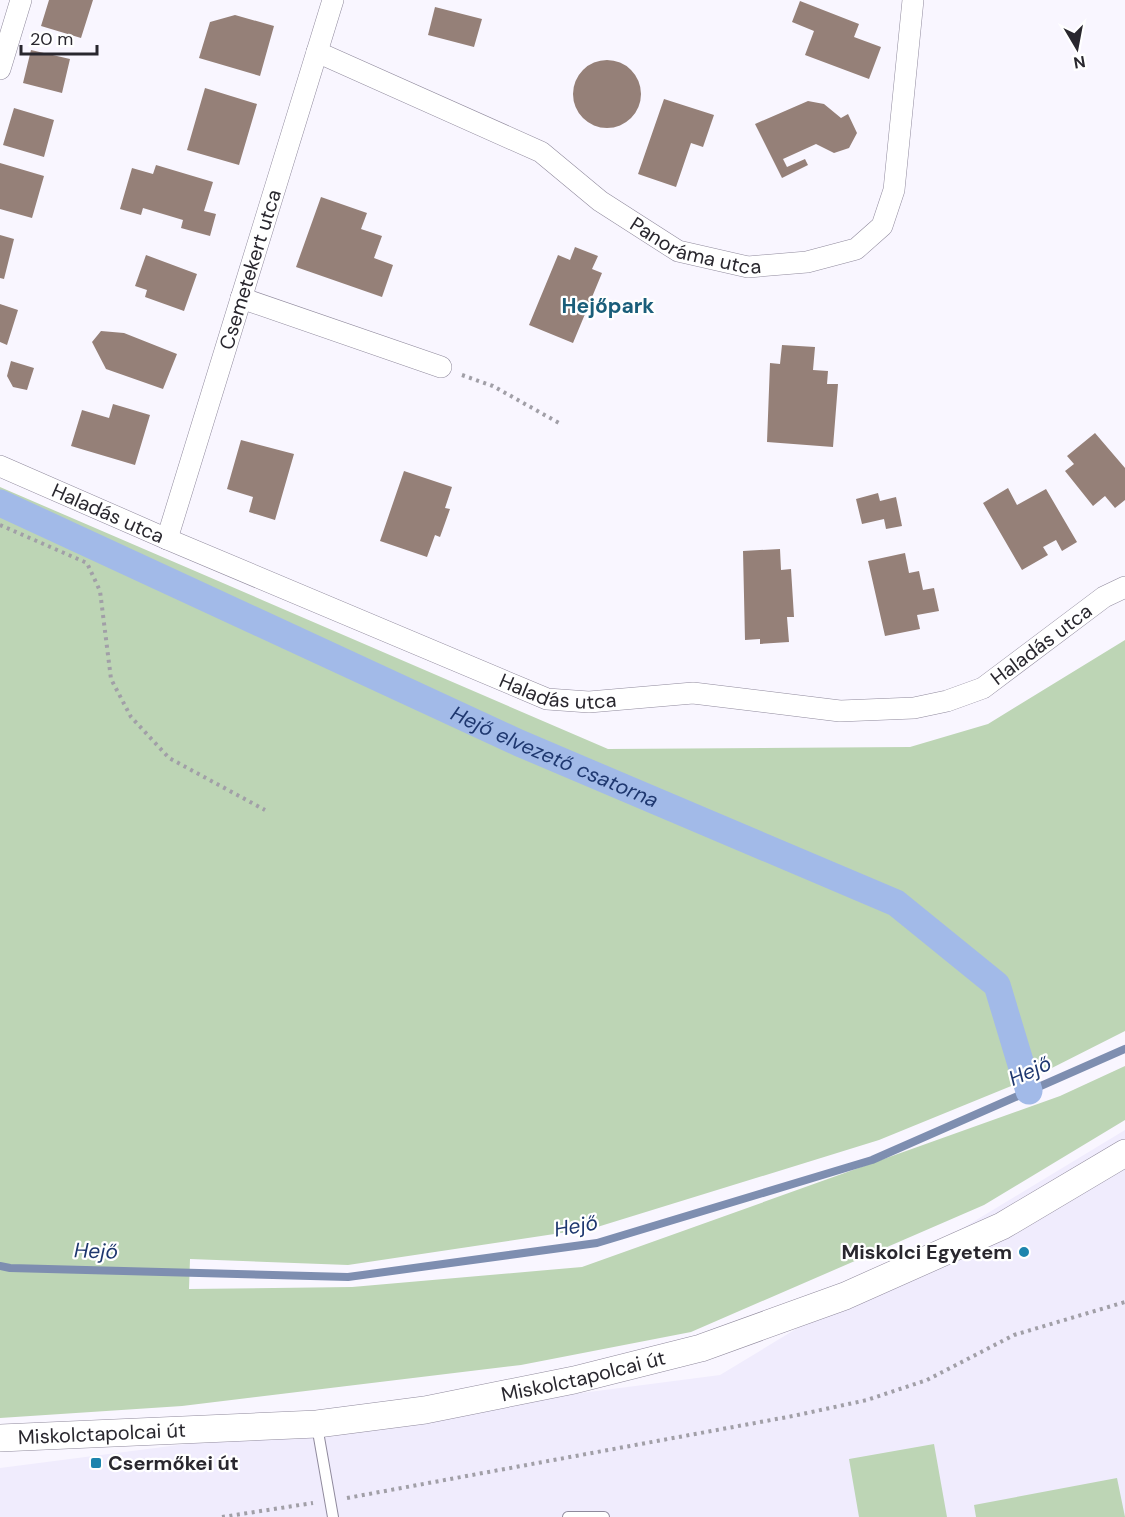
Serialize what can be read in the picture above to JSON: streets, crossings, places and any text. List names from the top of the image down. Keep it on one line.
{"streets":{"street":["Panoráma utca","Csemetekert utca","Haladás utca","Miskolctapolcai út"]},"crossings":[["Panoráma utca","Csemetekert utca"],["Csemetekert utca","Haladás utca"]],"districts":["Hejőpark"],"water":["Hejő elvezető csatorna","Hejő"],"places":{"other":["Miskolci Egyetem"],"transit":["Csermőkei út"]},"scale_bar":"20 m","north":"bottom"}
